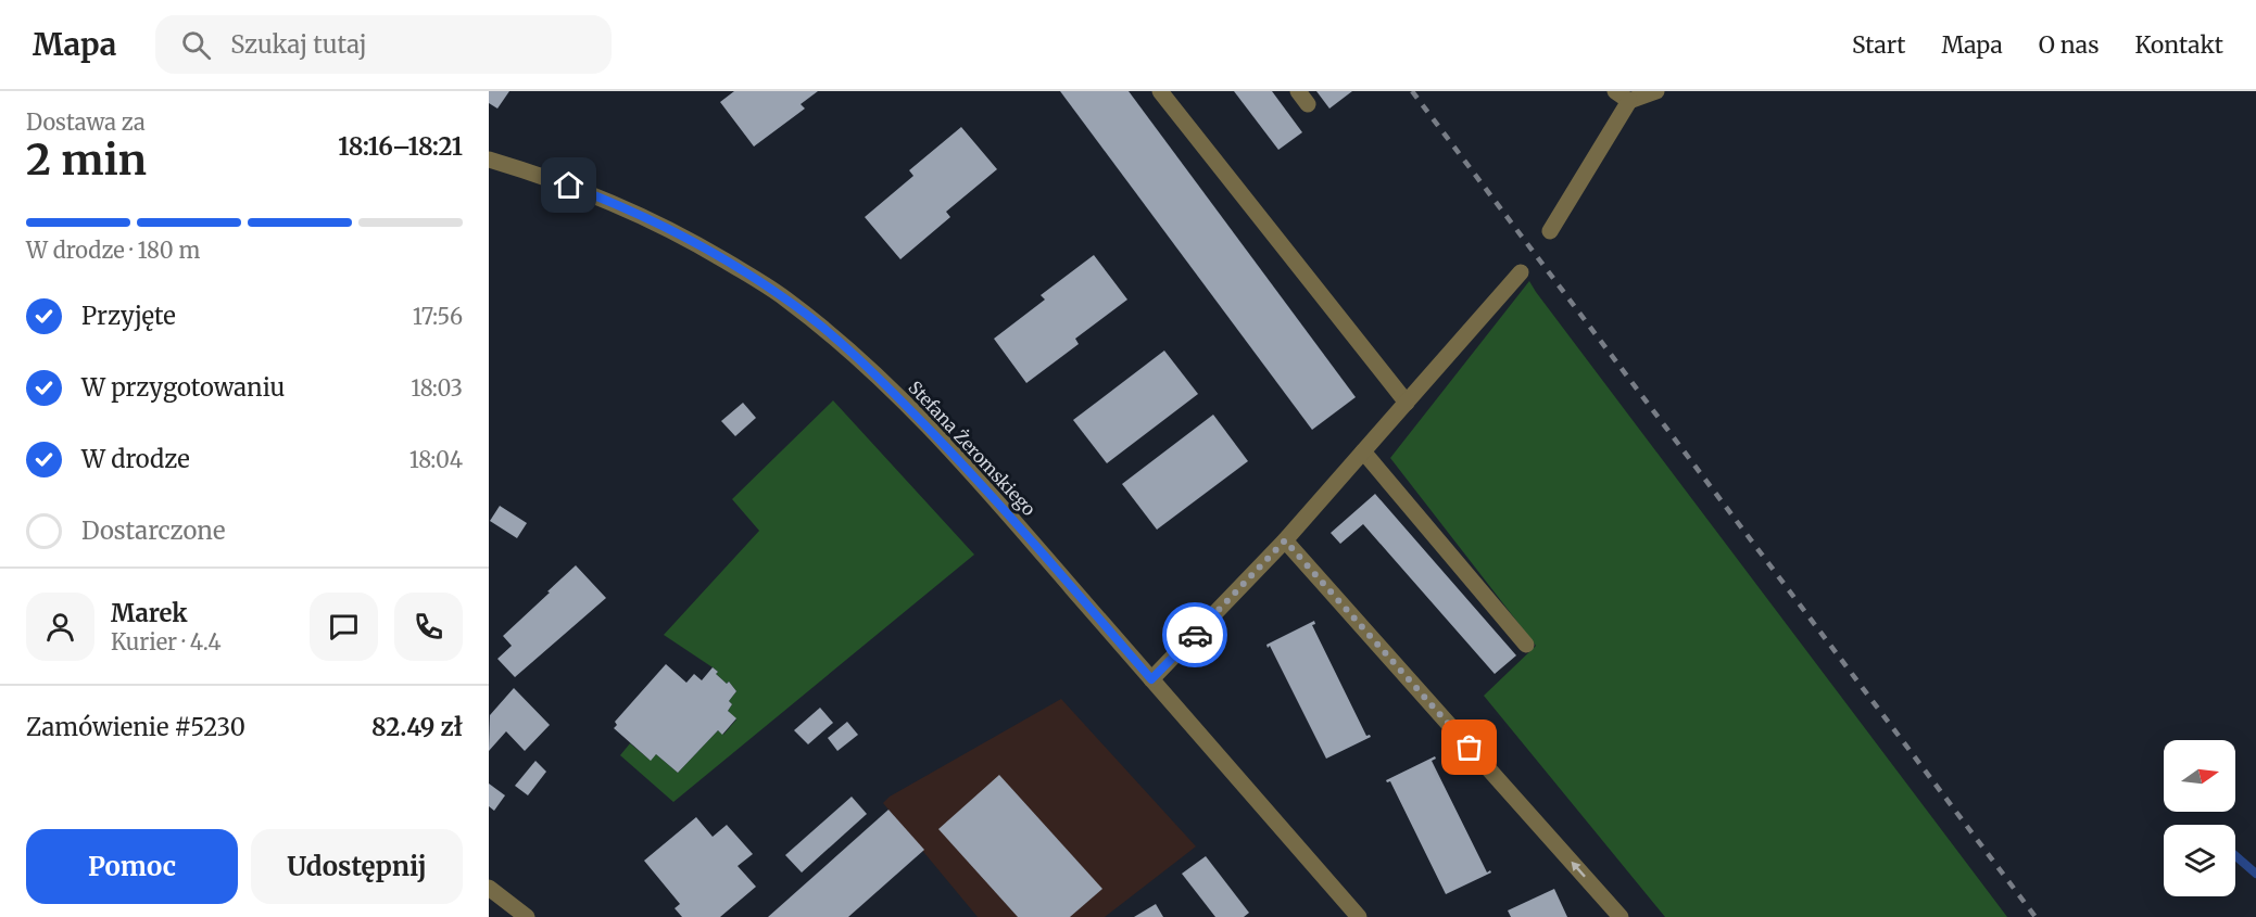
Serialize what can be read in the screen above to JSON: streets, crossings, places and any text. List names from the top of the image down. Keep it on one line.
{"streets":{"street":["Stefana Żeromskiego"]},"north":"right","page":{"header":"Mapa","search":"Szukaj tutaj","nav":["Start","Mapa","O nas","Kontakt"],"heading":["2 min","Dostawa za","18:16–18:21"],"panel":["Marek","Kurier · 4.4","Zamówienie #5230","82.49 zł"],"bar":"W drodze · 180 m","list":[["Przyjęte","17:56"],["W przygotowaniu","18:03"],["W drodze","18:04"],"Dostarczone"],"buttons":["Pomoc","Udostępnij"]}}
